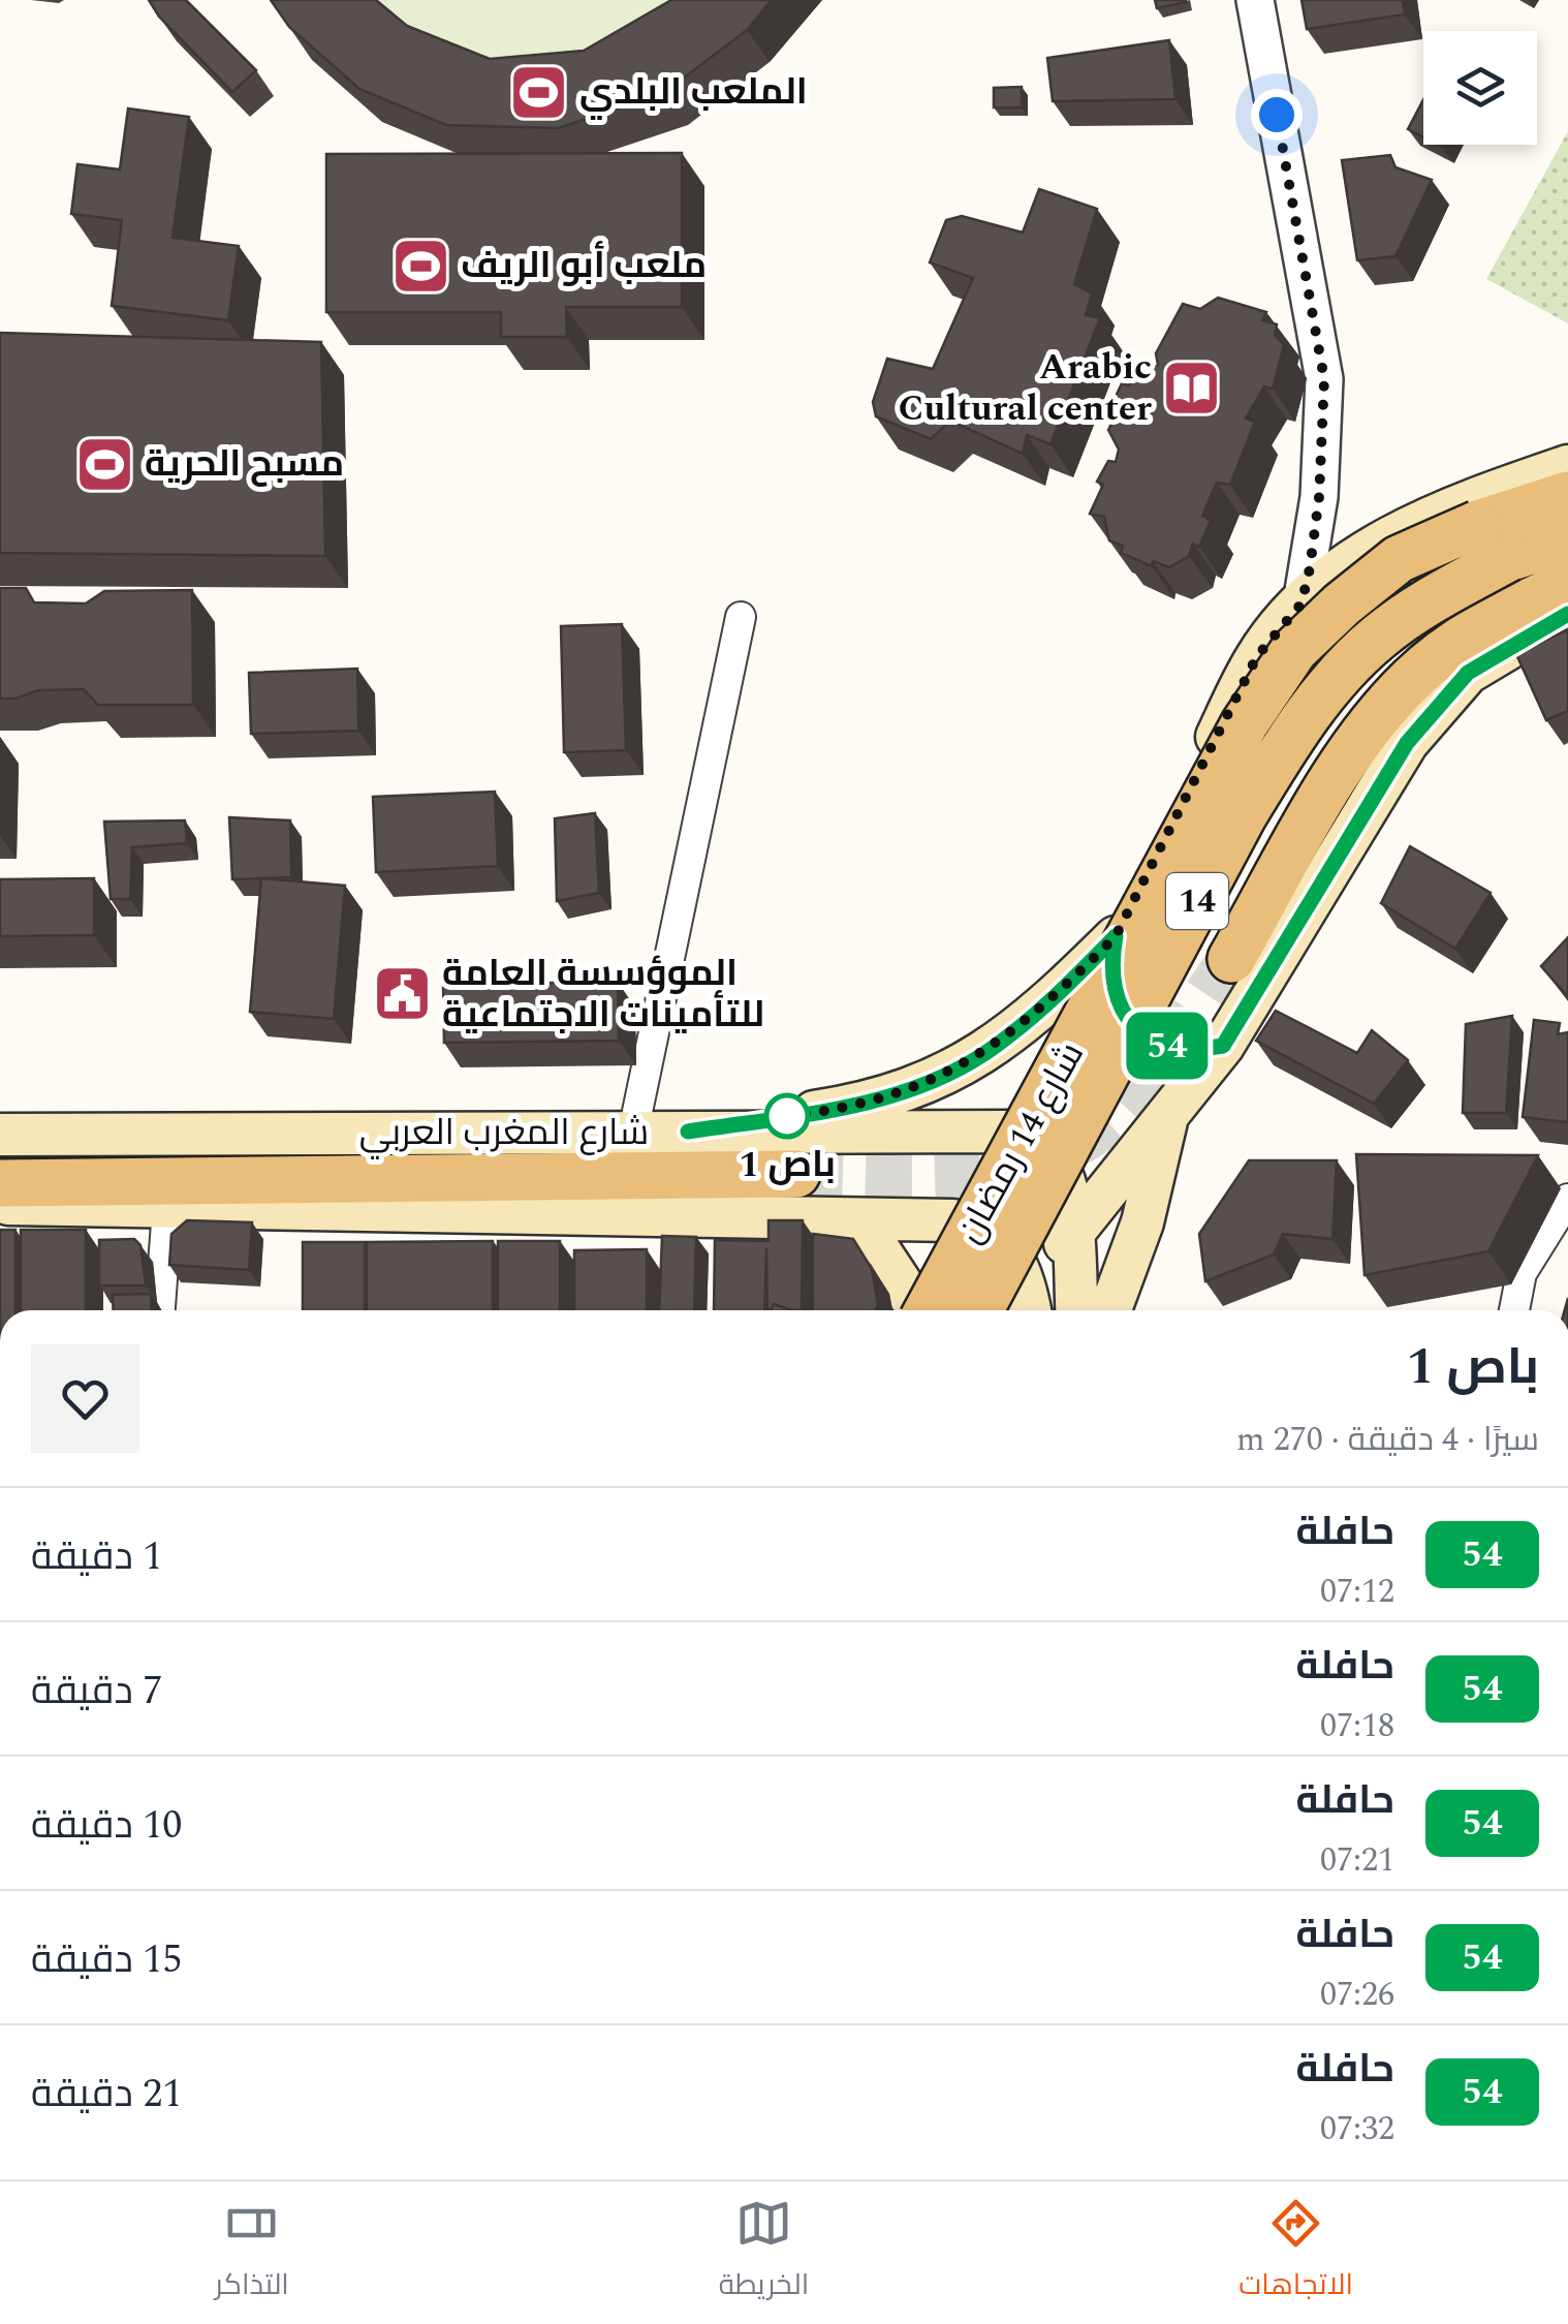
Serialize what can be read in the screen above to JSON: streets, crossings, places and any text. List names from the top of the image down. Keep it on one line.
{"streets":{"main road":["14","شارع المغرب العربي","شارع 14 رمضان"]},"places":{"sports":["الملعب البلدي","ملعب أبو الريف","مسبح الحرية"],"library":["Arabic Cultural center"],"public building":["الموؤسسة العامة للتأمينات الاجتماعية"],"other":["باص 1"]},"lines":["bus line 54"],"page":{"on_map":"54","heading":["باص 1","سيرًا · 4 دقيقة · 270 m"],"list":[{"mark":"54","name":"حافلة","note":"07:12","value":"1 دقيقة"},{"mark":"54","name":"حافلة","note":"07:18","value":"7 دقيقة"},{"mark":"54","name":"حافلة","note":"07:21","value":"10 دقيقة"},{"mark":"54","name":"حافلة","note":"07:26","value":"15 دقيقة"},{"mark":"54","name":"حافلة","note":"07:32","value":"21 دقيقة"}],"tabs":["الاتجاهات","الخريطة","التذاكر"]}}
